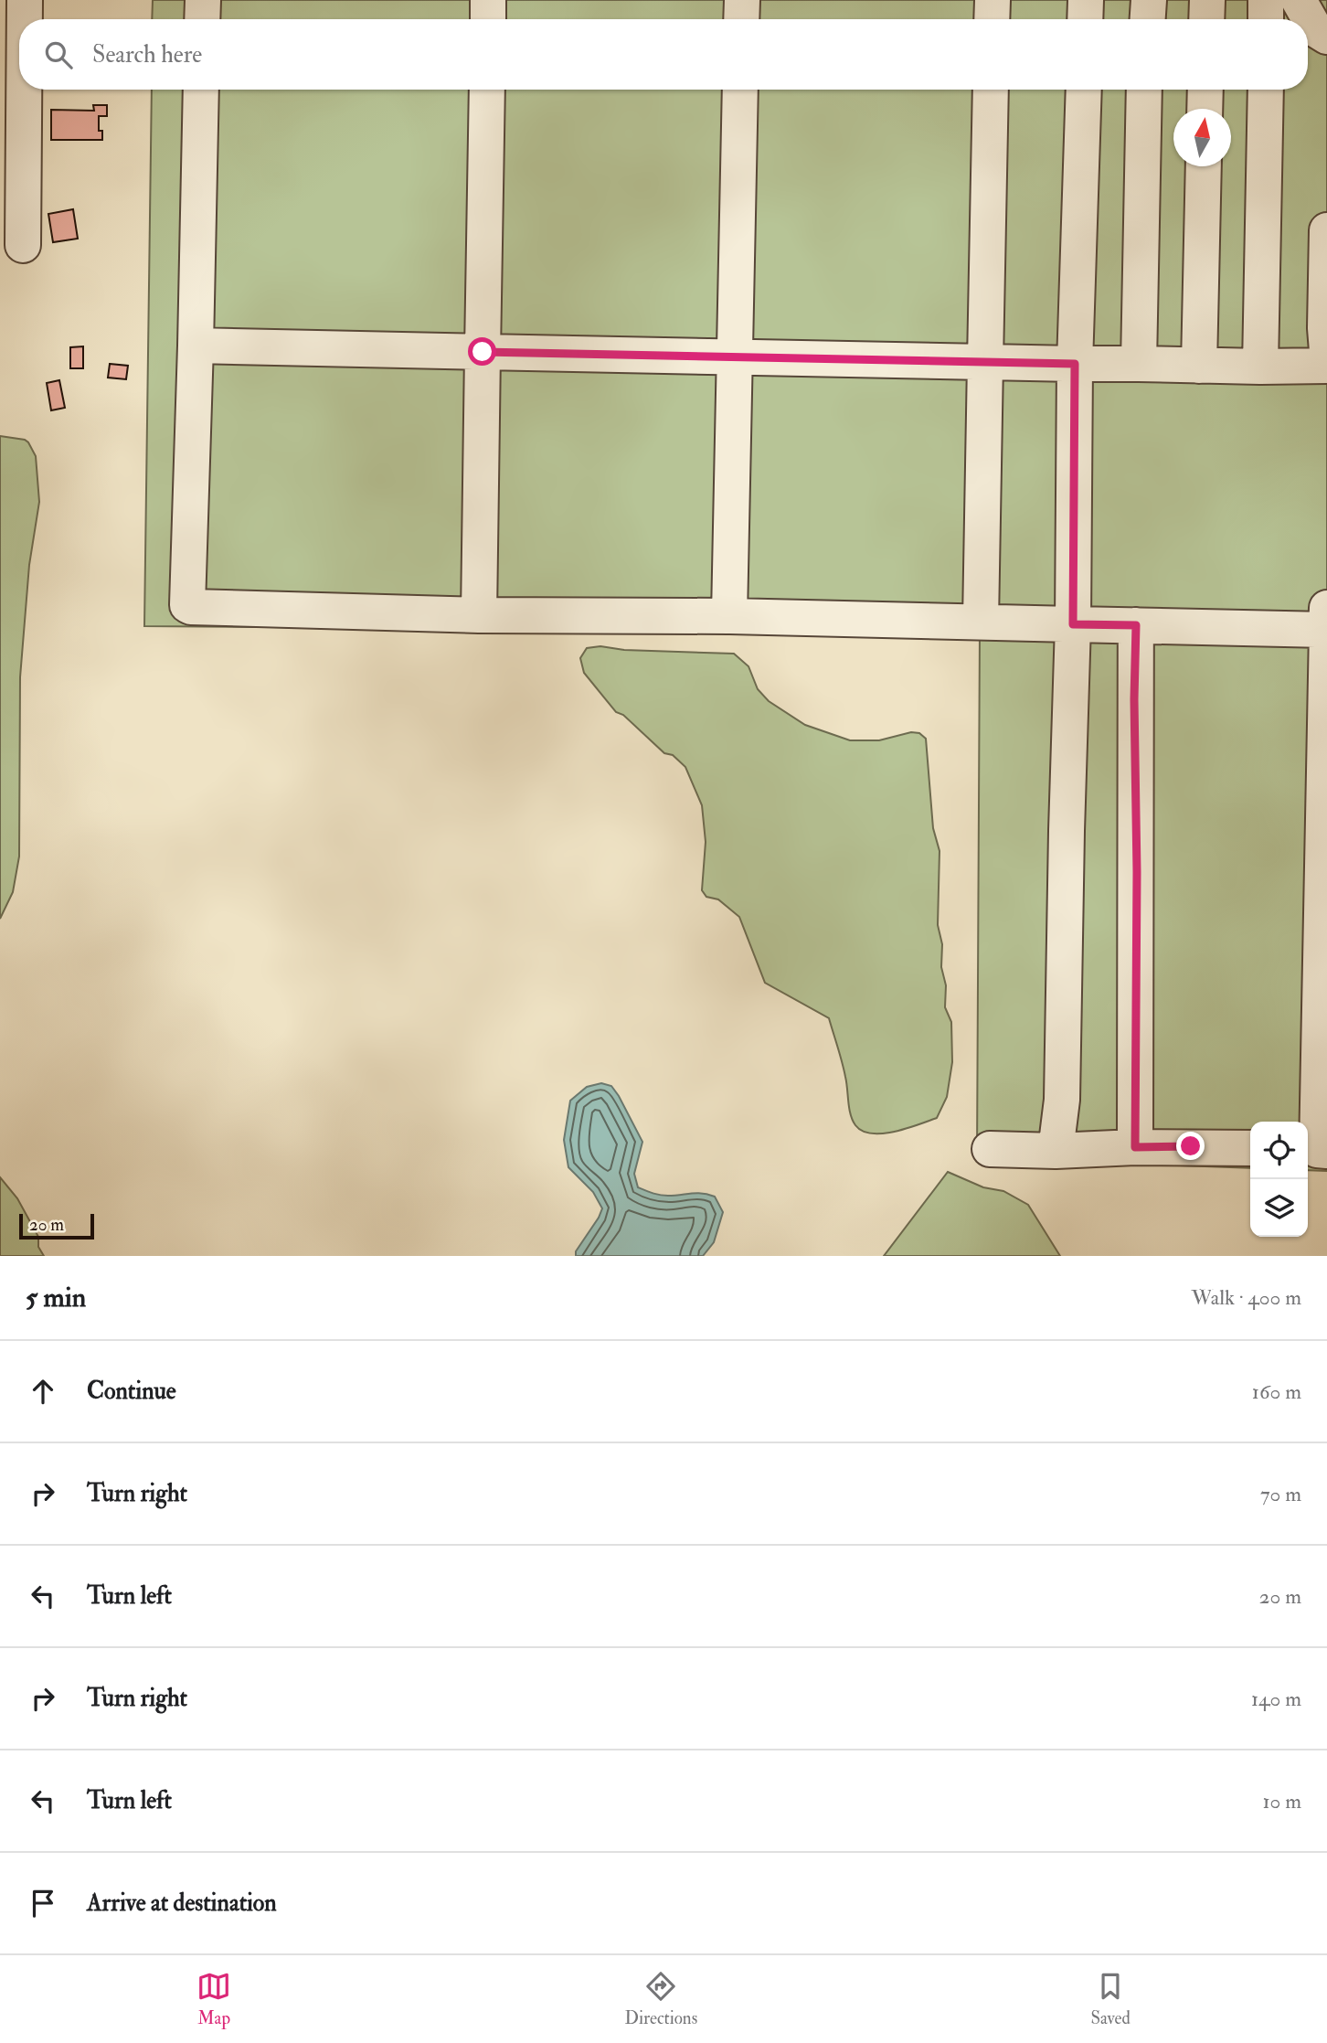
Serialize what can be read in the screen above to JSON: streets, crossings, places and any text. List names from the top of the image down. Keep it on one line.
{"scale_bar":"20 m","north":"top","page":{"search":"Search here","scale":"20 m","heading":["5 min","Walk · 400 m"],"list":[["Continue","160 m"],["Turn right","70 m"],["Turn left","20 m"],["Turn right","140 m"],["Turn left","10 m"],"Arrive at destination"],"nav":["Map","Directions","Saved"]}}
